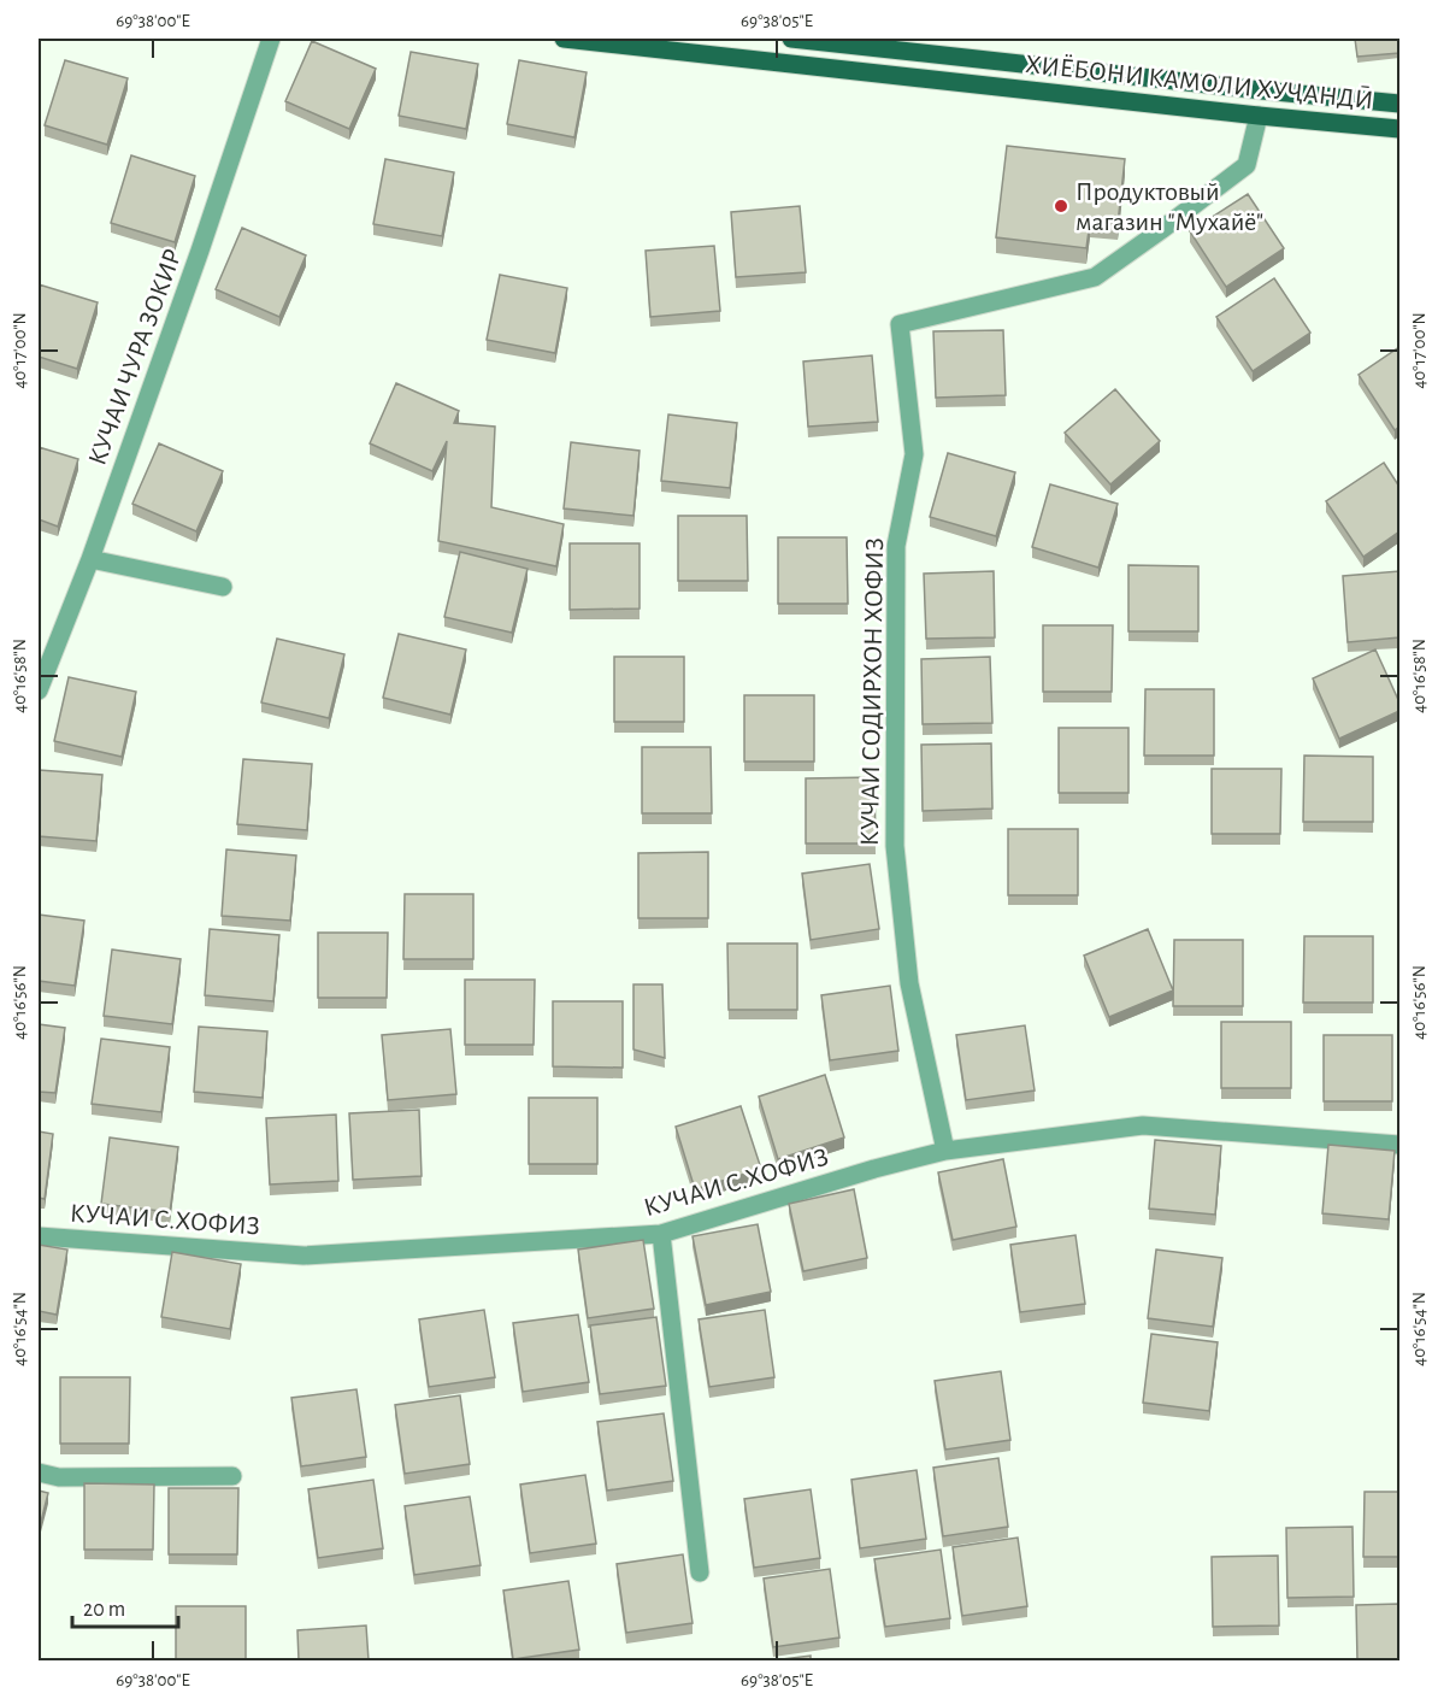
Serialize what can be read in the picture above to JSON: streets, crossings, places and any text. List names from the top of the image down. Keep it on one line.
{"streets":{"main road":["ХИЁБОНИ КАМОЛИ ХУҶАНДӢ"],"street":["КУЧАИ ЧУРА ЗОКИР","КУЧАИ СОДИРХОН ХОФИЗ","КУЧАИ С.ХОФИЗ"]},"crossings":[["ХИЁБОНИ КАМОЛИ ХУҶАНДӢ","КУЧАИ СОДИРХОН ХОФИЗ"],["КУЧАИ СОДИРХОН ХОФИЗ","КУЧАИ С.ХОФИЗ"]],"places":["Продуктовый магазин \"Мухайё\""],"scale_bar":"20 m","coordinates":["69°38'00\"E","69°38'05\"E","40°17'00\"N","40°16'58\"N","40°16'56\"N","40°16'54\"N"]}
